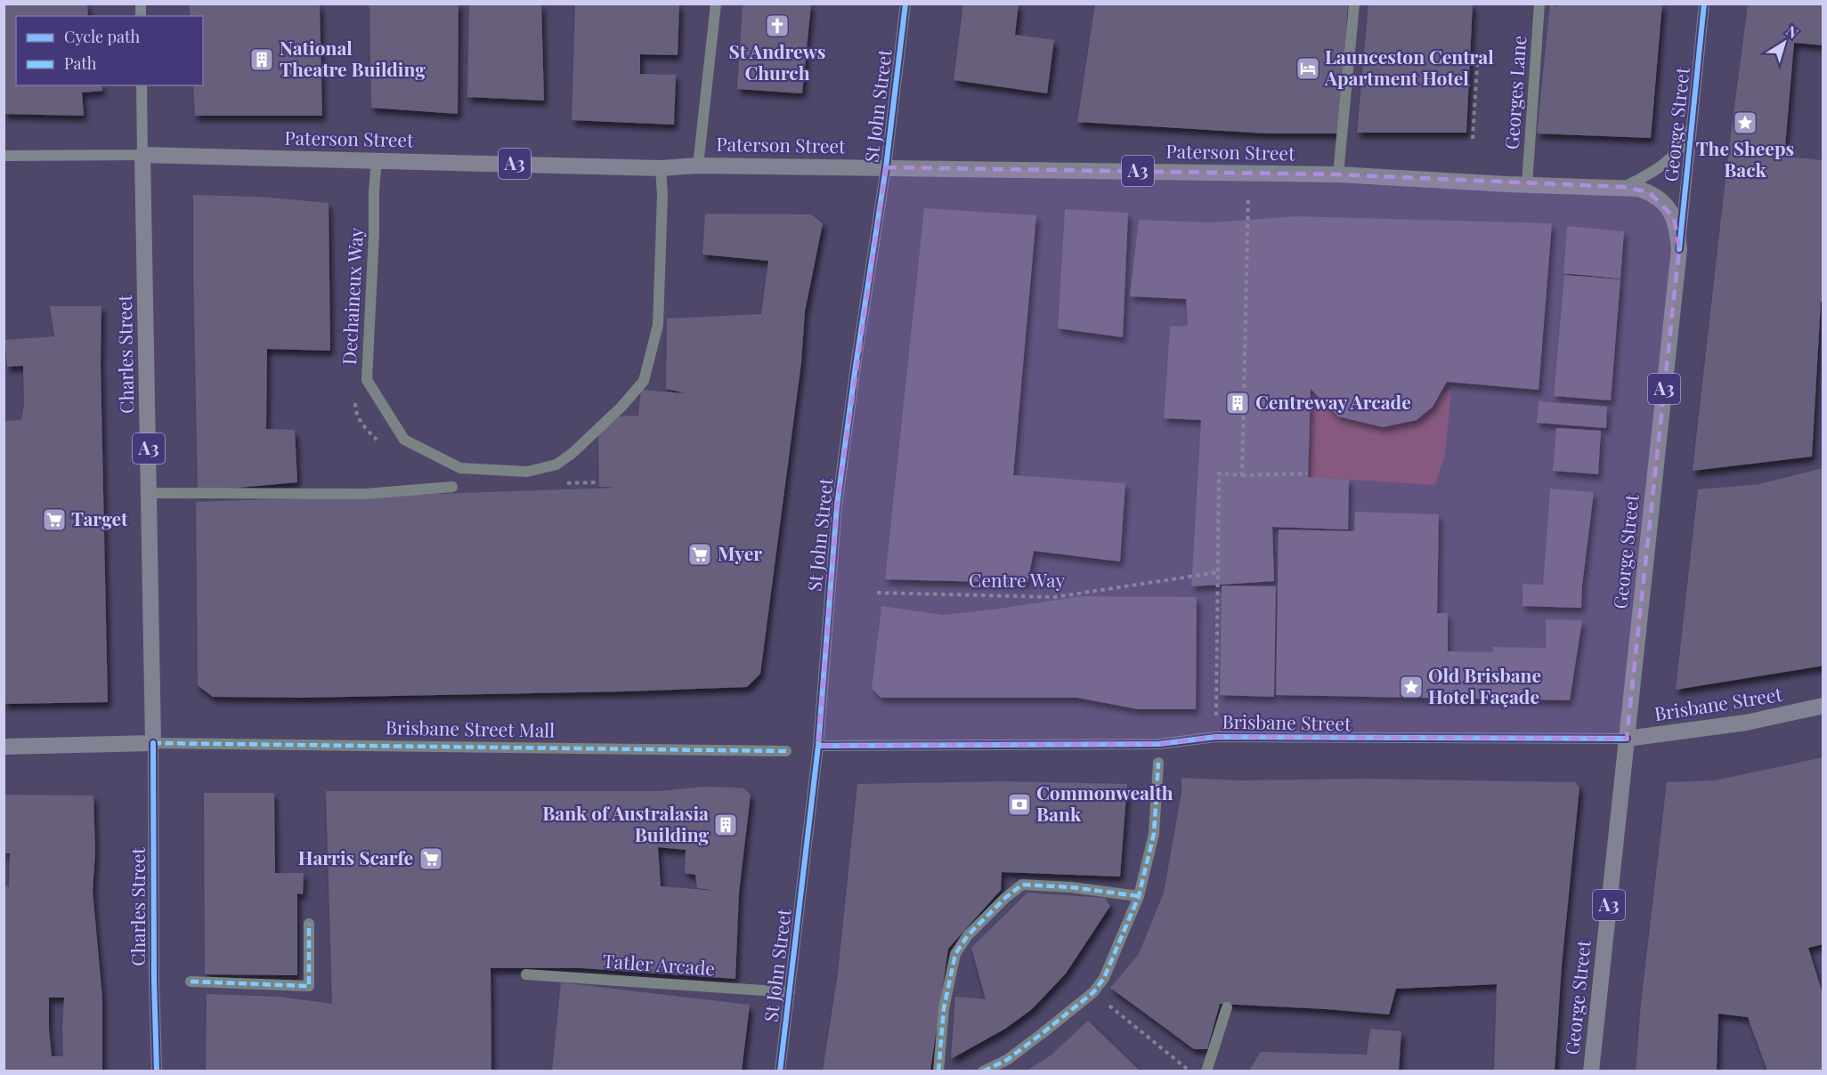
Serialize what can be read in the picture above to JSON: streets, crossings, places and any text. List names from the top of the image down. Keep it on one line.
{"streets":{"highway":["George Street","Paterson Street","A3","Charles Street","Brisbane Street"],"street":["Georges Lane","St John Street","Dechaineux Way","Brisbane Street Mall","Tatler Arcade"],"path":["Centre Way"]},"crossings":[["Georges Lane","Paterson Street"],["St John Street","Paterson Street"],["St John Street","Brisbane Street"],["St John Street","Tatler Arcade"],["George Street","Paterson Street"],["George Street","Brisbane Street"],["Paterson Street","Dechaineux Way"],["Paterson Street","Charles Street"],["Charles Street","Brisbane Street Mall"]],"places":{"church":["St Andrews Church"],"building":["National Theatre Building","Centreway Arcade","Bank of Australasia Building"],"hotel":["Launceston Central Apartment Hotel"],"place":["The Sheeps Back","Old Brisbane Hotel Façade"],"supermarket":["Target","Myer","Harris Scarfe"],"bank":["Commonwealth Bank"]},"legend":["Cycle path","Path"],"north":"top right"}
